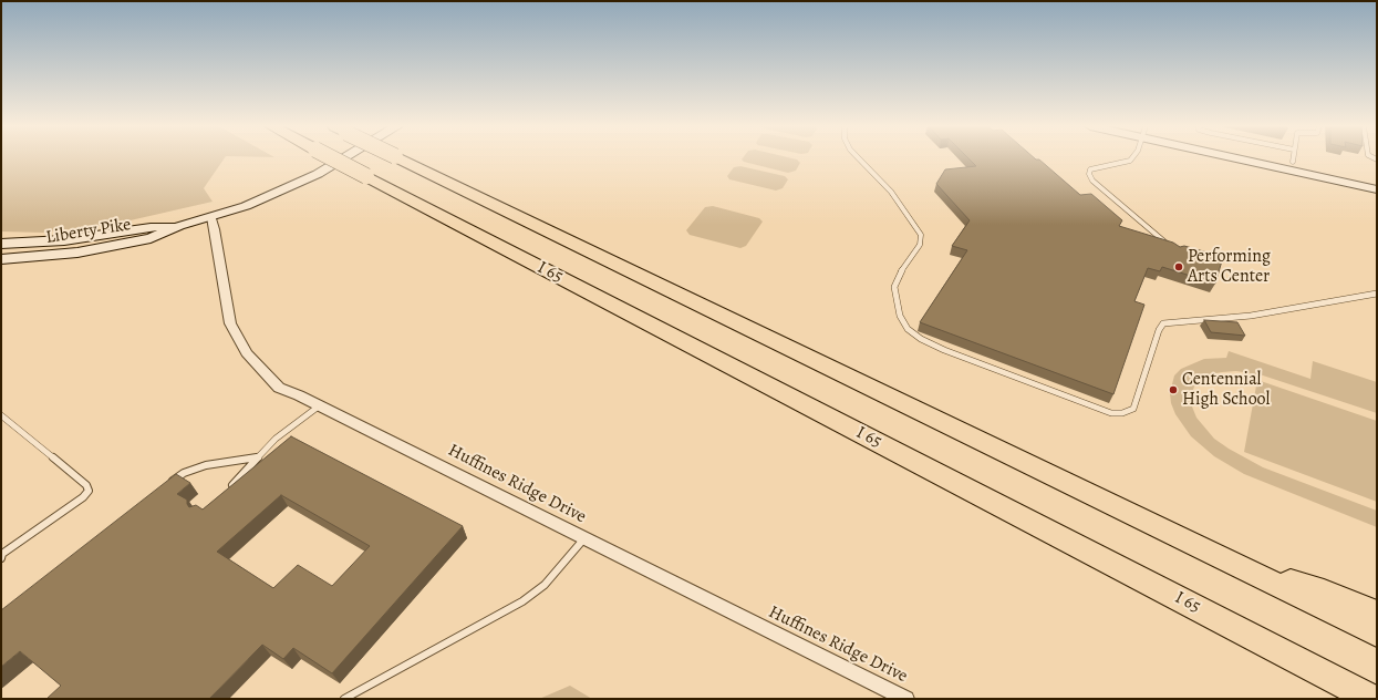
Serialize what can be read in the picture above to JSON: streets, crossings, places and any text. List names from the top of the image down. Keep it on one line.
{"streets":{"highway":["I 65"],"street":["Liberty Pike","Huffines Ridge Drive"]},"crossings":[["Liberty Pike","Huffines Ridge Drive"]],"places":["Performing Arts Center","Centennial High School"]}
